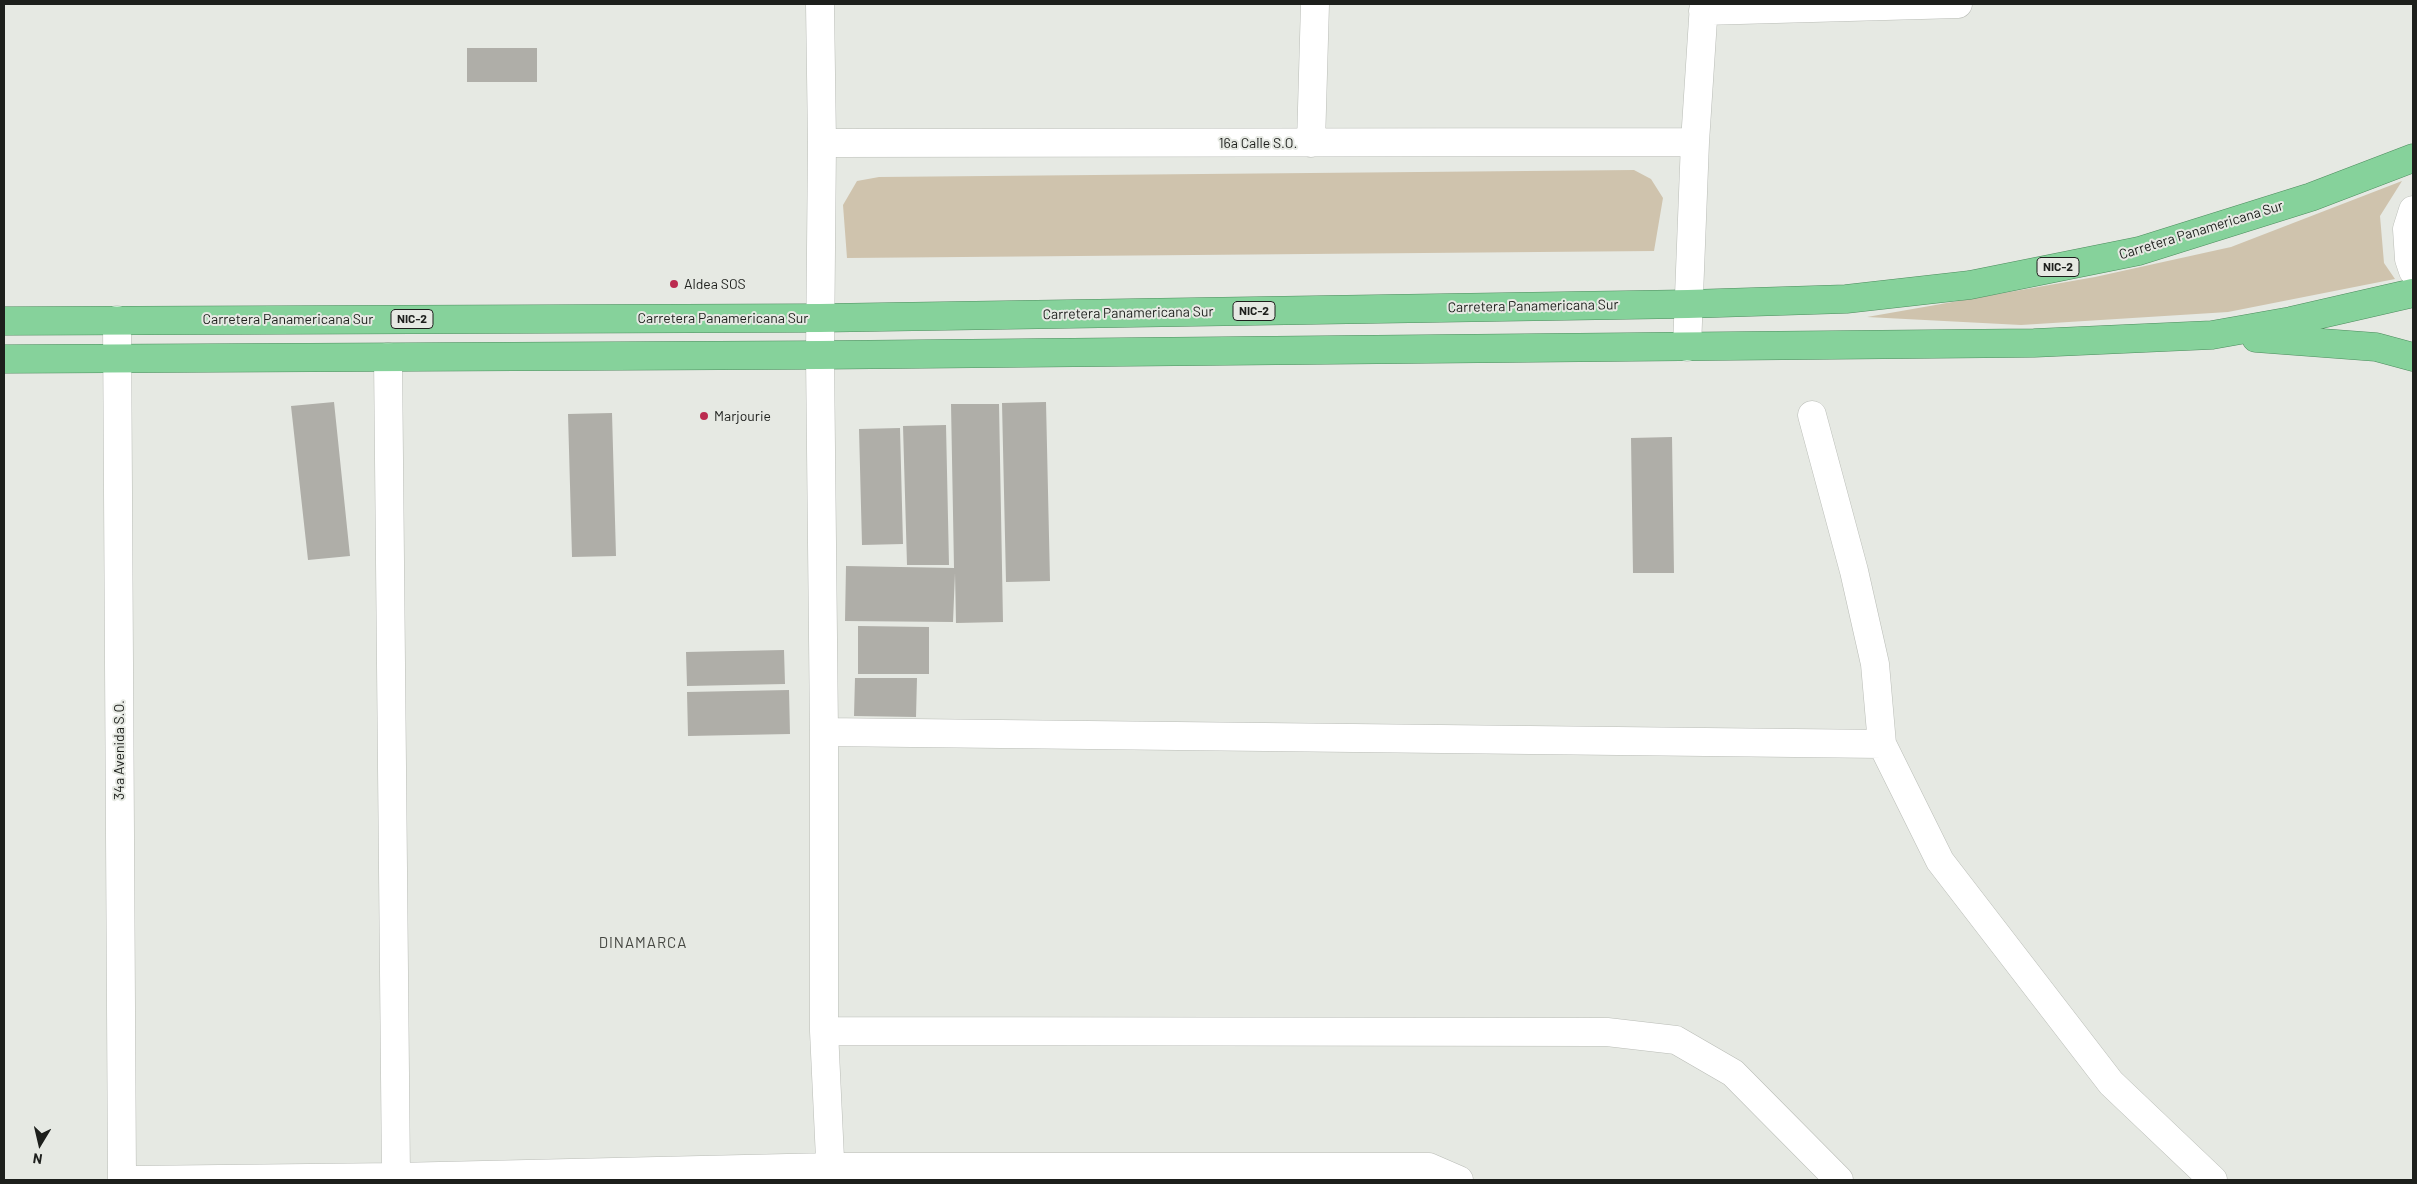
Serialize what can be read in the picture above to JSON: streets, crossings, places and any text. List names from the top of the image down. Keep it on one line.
{"streets":{"highway":["Carretera Panamericana Sur","NIC-2"],"street":["16a Calle S.O.","34a Avenida S.O."]},"crossings":[["Carretera Panamericana Sur","34a Avenida S.O."]],"districts":["DINAMARCA"],"places":["Aldea SOS","Marjourie"],"north":"bottom"}
